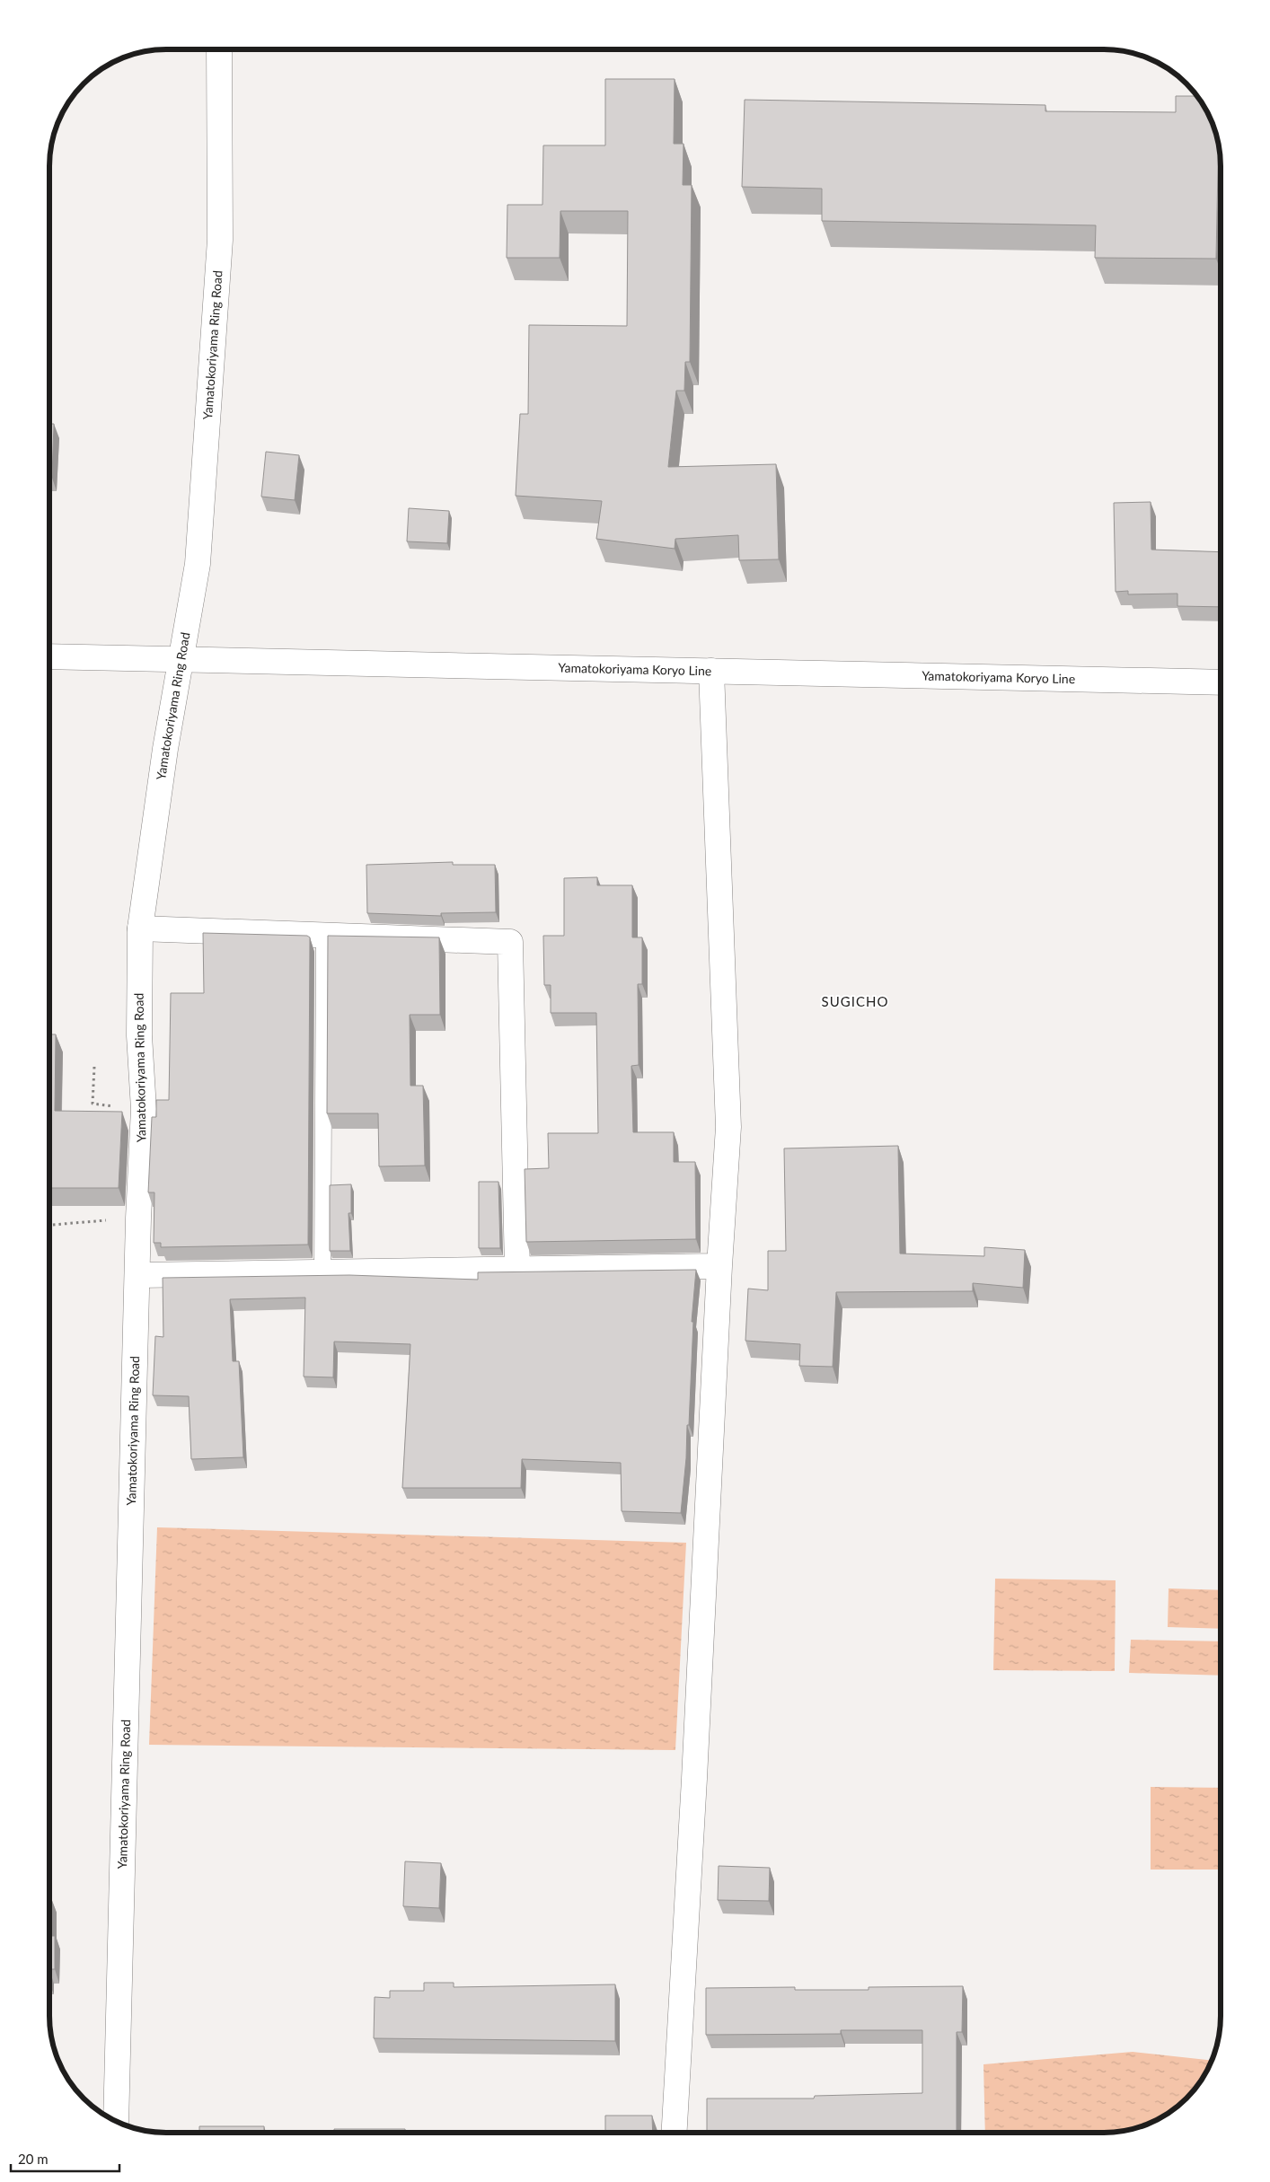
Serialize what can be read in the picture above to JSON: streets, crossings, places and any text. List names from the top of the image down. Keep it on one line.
{"streets":{"main road":["Yamatokoriyama Ring Road","Yamatokoriyama Koryo Line"]},"crossings":[["Yamatokoriyama Ring Road","Yamatokoriyama Koryo Line"]],"districts":["SUGICHO"],"scale_bar":"20 m"}
